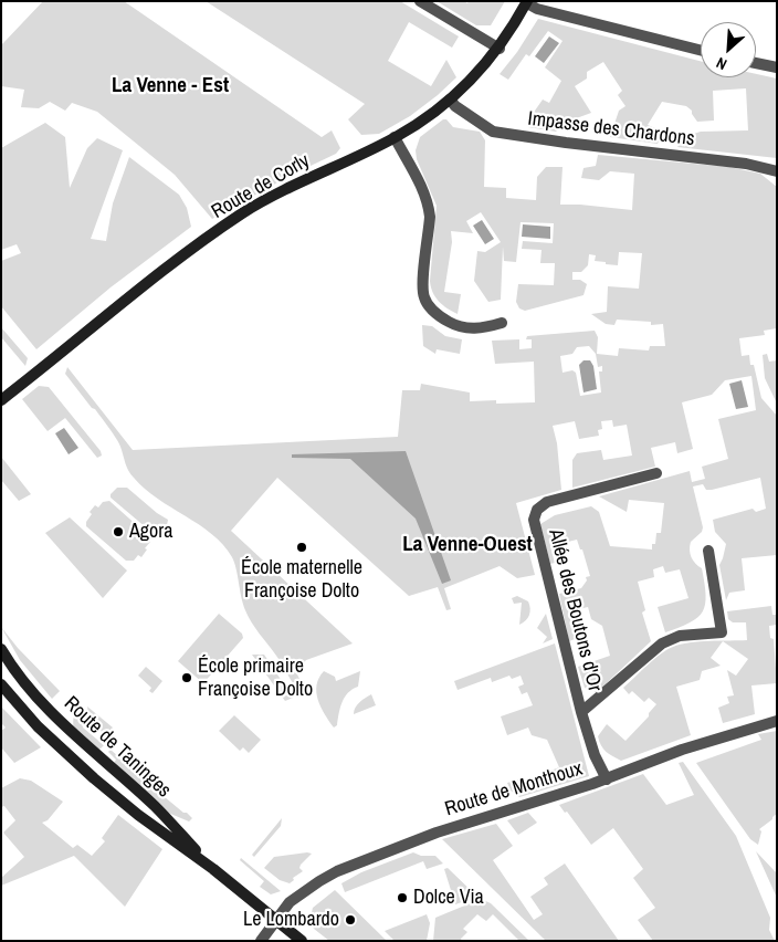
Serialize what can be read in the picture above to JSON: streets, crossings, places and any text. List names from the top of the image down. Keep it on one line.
{"streets":{"main road":["Route de Corly","Route de Taninges"],"street":["Impasse des Chardons","Allée des Boutons d'Or","Route de Monthoux"]},"crossings":[["Impasse des Chardons","Route de Corly"],["Allée des Boutons d'Or","Route de Monthoux"],["Route de Taninges","Route de Monthoux"]],"districts":["La Venne - Est","La Venne-Ouest"],"places":["Agora","École maternelle Françoise Dolto","École primaire Françoise Dolto","Dolce Via","Le Lombardo"],"north":"bottom left"}
